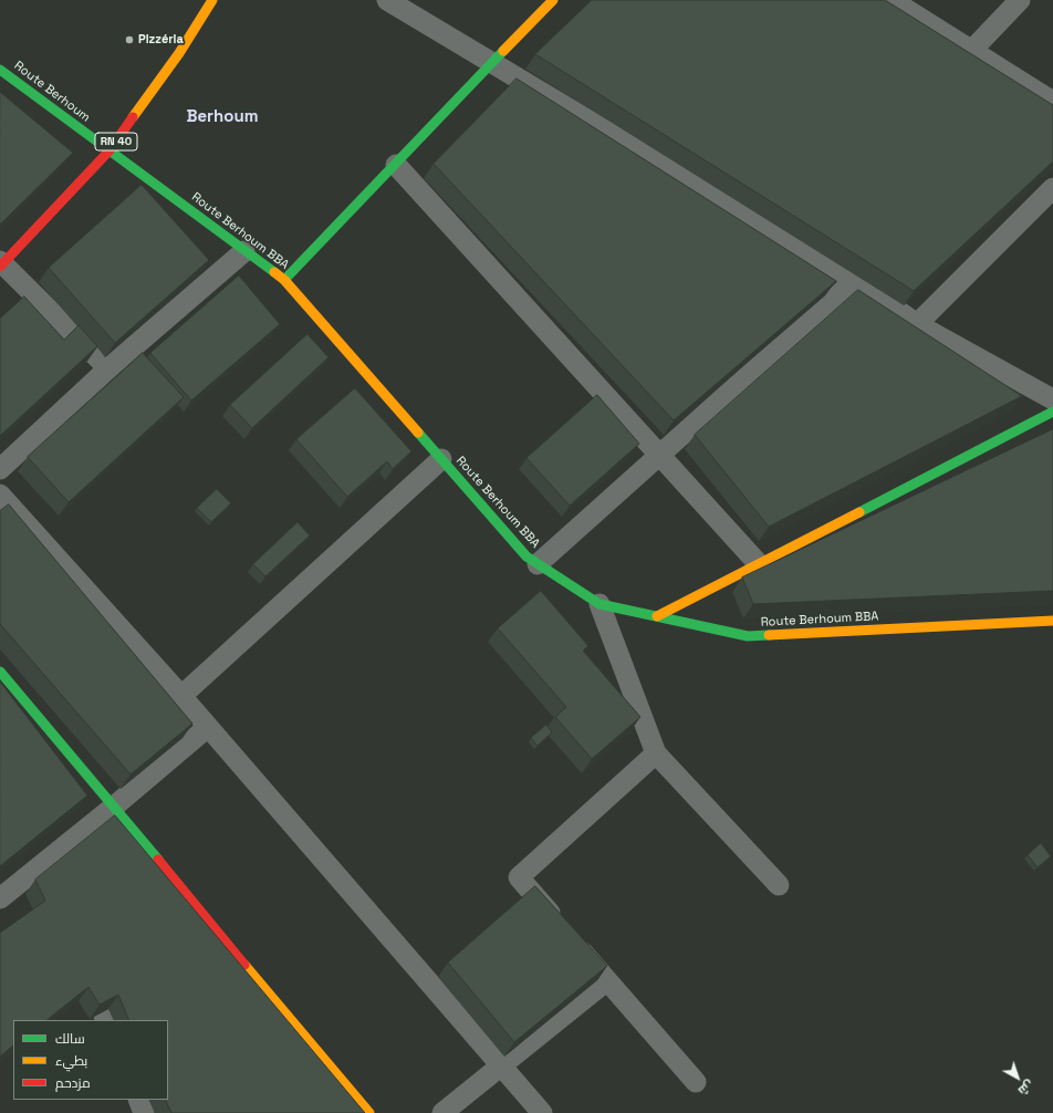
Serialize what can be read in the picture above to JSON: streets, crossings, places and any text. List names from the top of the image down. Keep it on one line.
{"streets":{"main road":["Route Berhoum","RN 40","Route Berhoum BBA"]},"crossings":[["Route Berhoum","RN 40"],["Route Berhoum","Route Berhoum BBA"],["RN 40","Route Berhoum BBA"]],"districts":["Berhoum"],"places":["Pizzéria"],"legend":["سالك","بطيء","مزدحم"],"north":"bottom right"}
